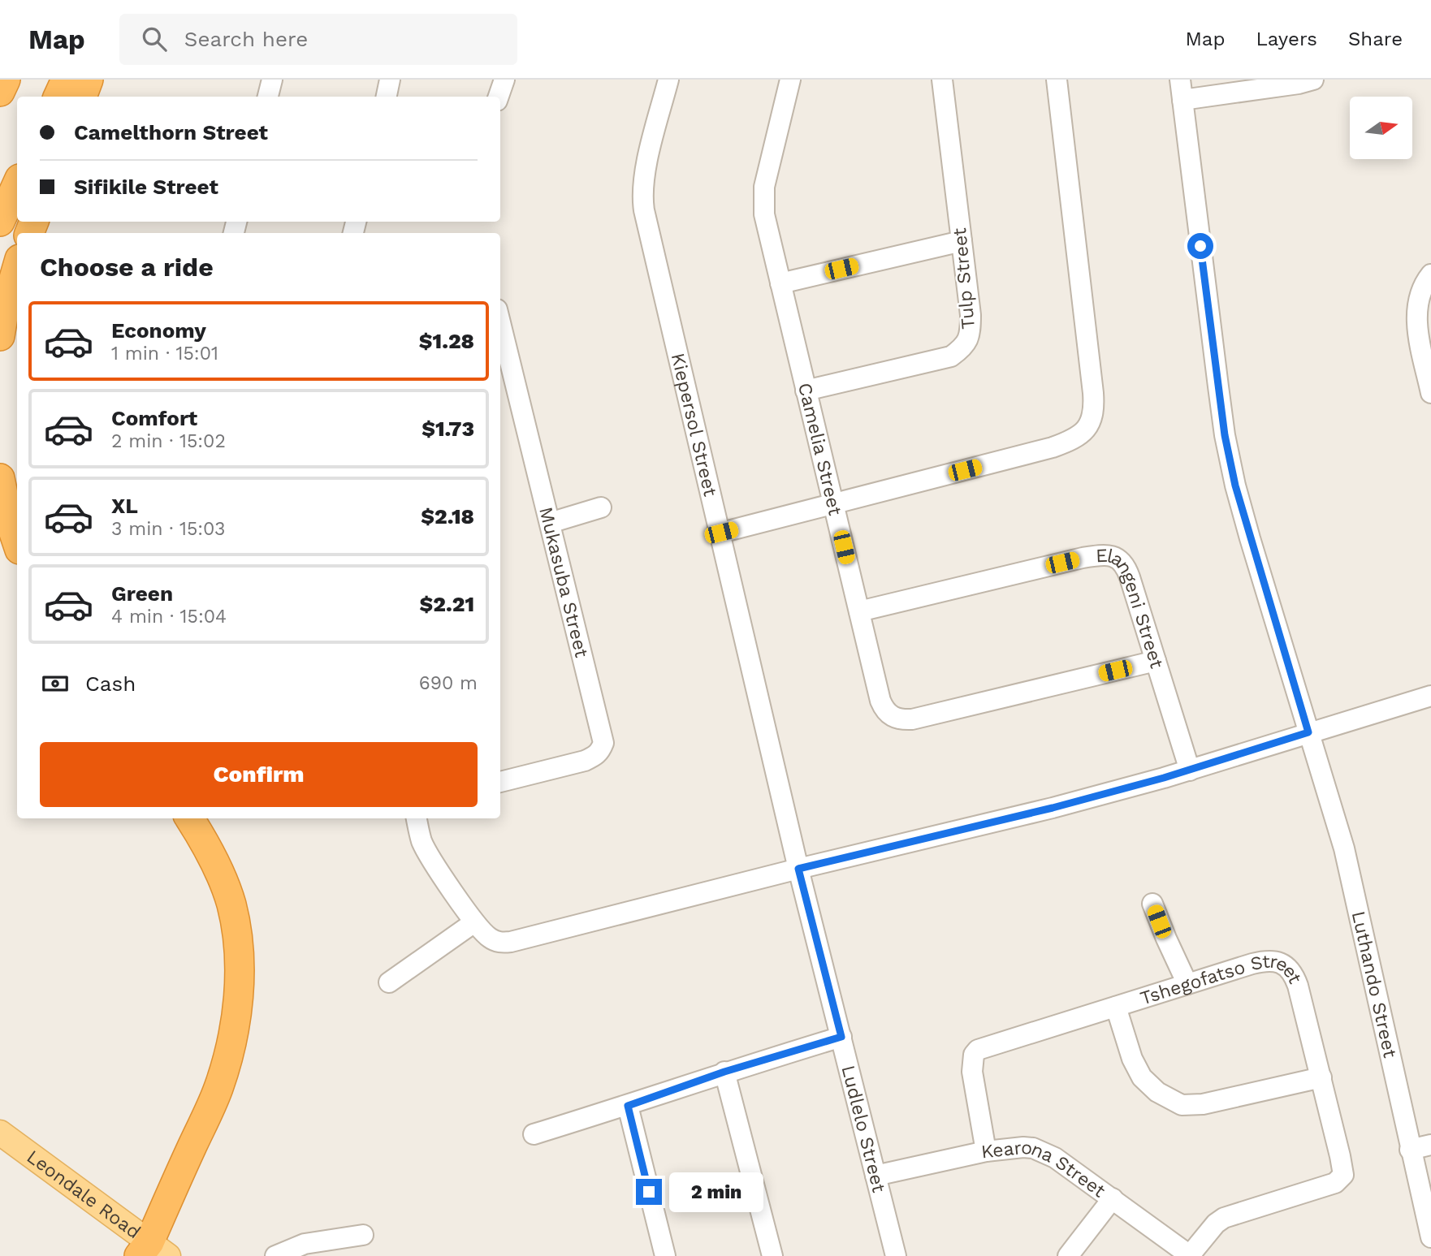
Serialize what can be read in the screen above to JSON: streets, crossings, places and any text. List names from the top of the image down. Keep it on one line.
{"streets":{"main road":["Leondale Road"],"street":["Tulp Street","Kiepersol Street","Camelia Street","Mukasuba Street","Elangeni Street","Luthando Street","Tshegofatso Street","Ludlelo Street","Kearona Street"]},"crossings":[["Tulp Street","Camelia Street"],["Kiepersol Street","Ludlelo Street"],["Camelia Street","Elangeni Street"],["Tshegofatso Street","Kearona Street"],["Ludlelo Street","Kearona Street"]],"north":"right","page":{"header":"Map","search":"Search here","nav":["Map","Layers","Share"],"banner":["Camelthorn Street","Sifikile Street"],"heading":"Choose a ride","list":[{"name":"Economy","note":"1 min · 15:01","value":"$1.28"},{"name":"Comfort","note":"2 min · 15:02","value":"$1.73"},{"name":"XL","note":"3 min · 15:03","value":"$2.18"},{"name":"Green","note":"4 min · 15:04","value":"$2.21"}],"pay":["Cash","690 m"],"buttons":"Confirm","bubble":"2 min"}}
